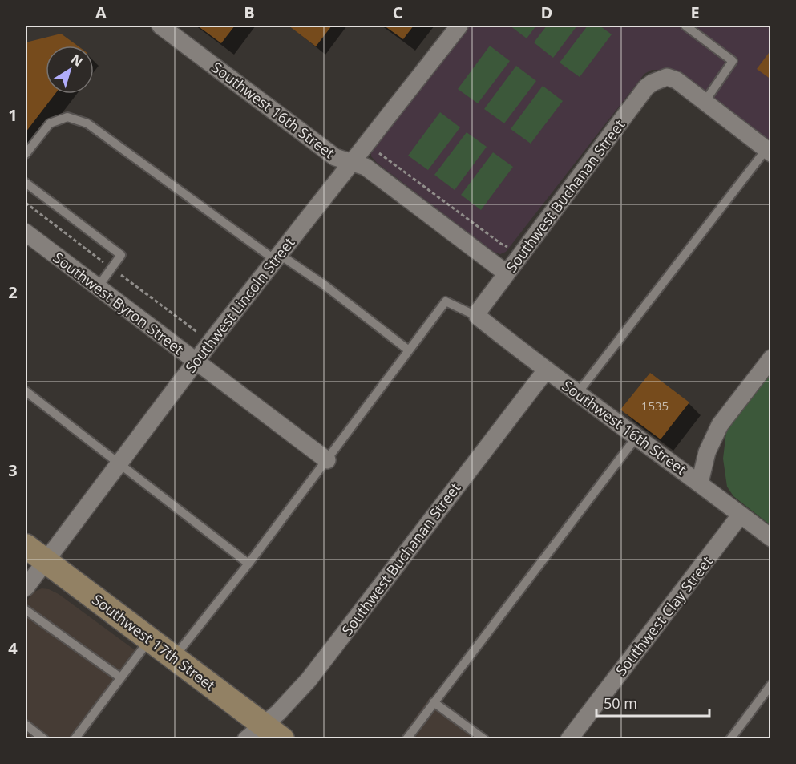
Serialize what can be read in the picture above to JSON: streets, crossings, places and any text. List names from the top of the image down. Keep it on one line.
{"streets":{"main road":["Southwest 17th Street"],"street":["Southwest 16th Street","Southwest Buchanan Street","Southwest Byron Street","Southwest Lincoln Street","Southwest Clay Street"]},"crossings":[["Southwest 16th Street","Southwest Buchanan Street"],["Southwest 16th Street","Southwest Lincoln Street"],["Southwest 16th Street","Southwest Clay Street"],["Southwest Buchanan Street","Southwest 17th Street"],["Southwest Byron Street","Southwest Lincoln Street"],["Southwest Lincoln Street","Southwest 17th Street"]],"house_numbers":["1535"],"scale_bar":"50 m","north":"top right","grid":{"columns":["A","B","C","D","E"],"rows":["1","2","3","4"]}}
